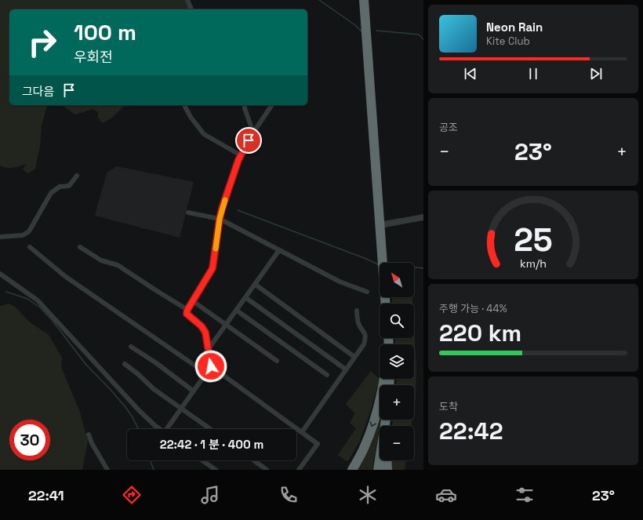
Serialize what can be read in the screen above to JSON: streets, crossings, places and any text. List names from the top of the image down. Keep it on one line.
{"north":"top left","page":{"turn":["100 m","우회전"],"song":["Neon Rain","Kite Club"],"then":"그다음","tile":["공조",["주행 가능 · 44%","220 km"],["도착","22:42"]],"heat":["−","23°","+"],"map_buttons":["+","−"],"limit":"30","trip":"22:42 · 1 분 · 400 m","tabs":["22:41","23°"],"gauge":["25","km/h"]}}
